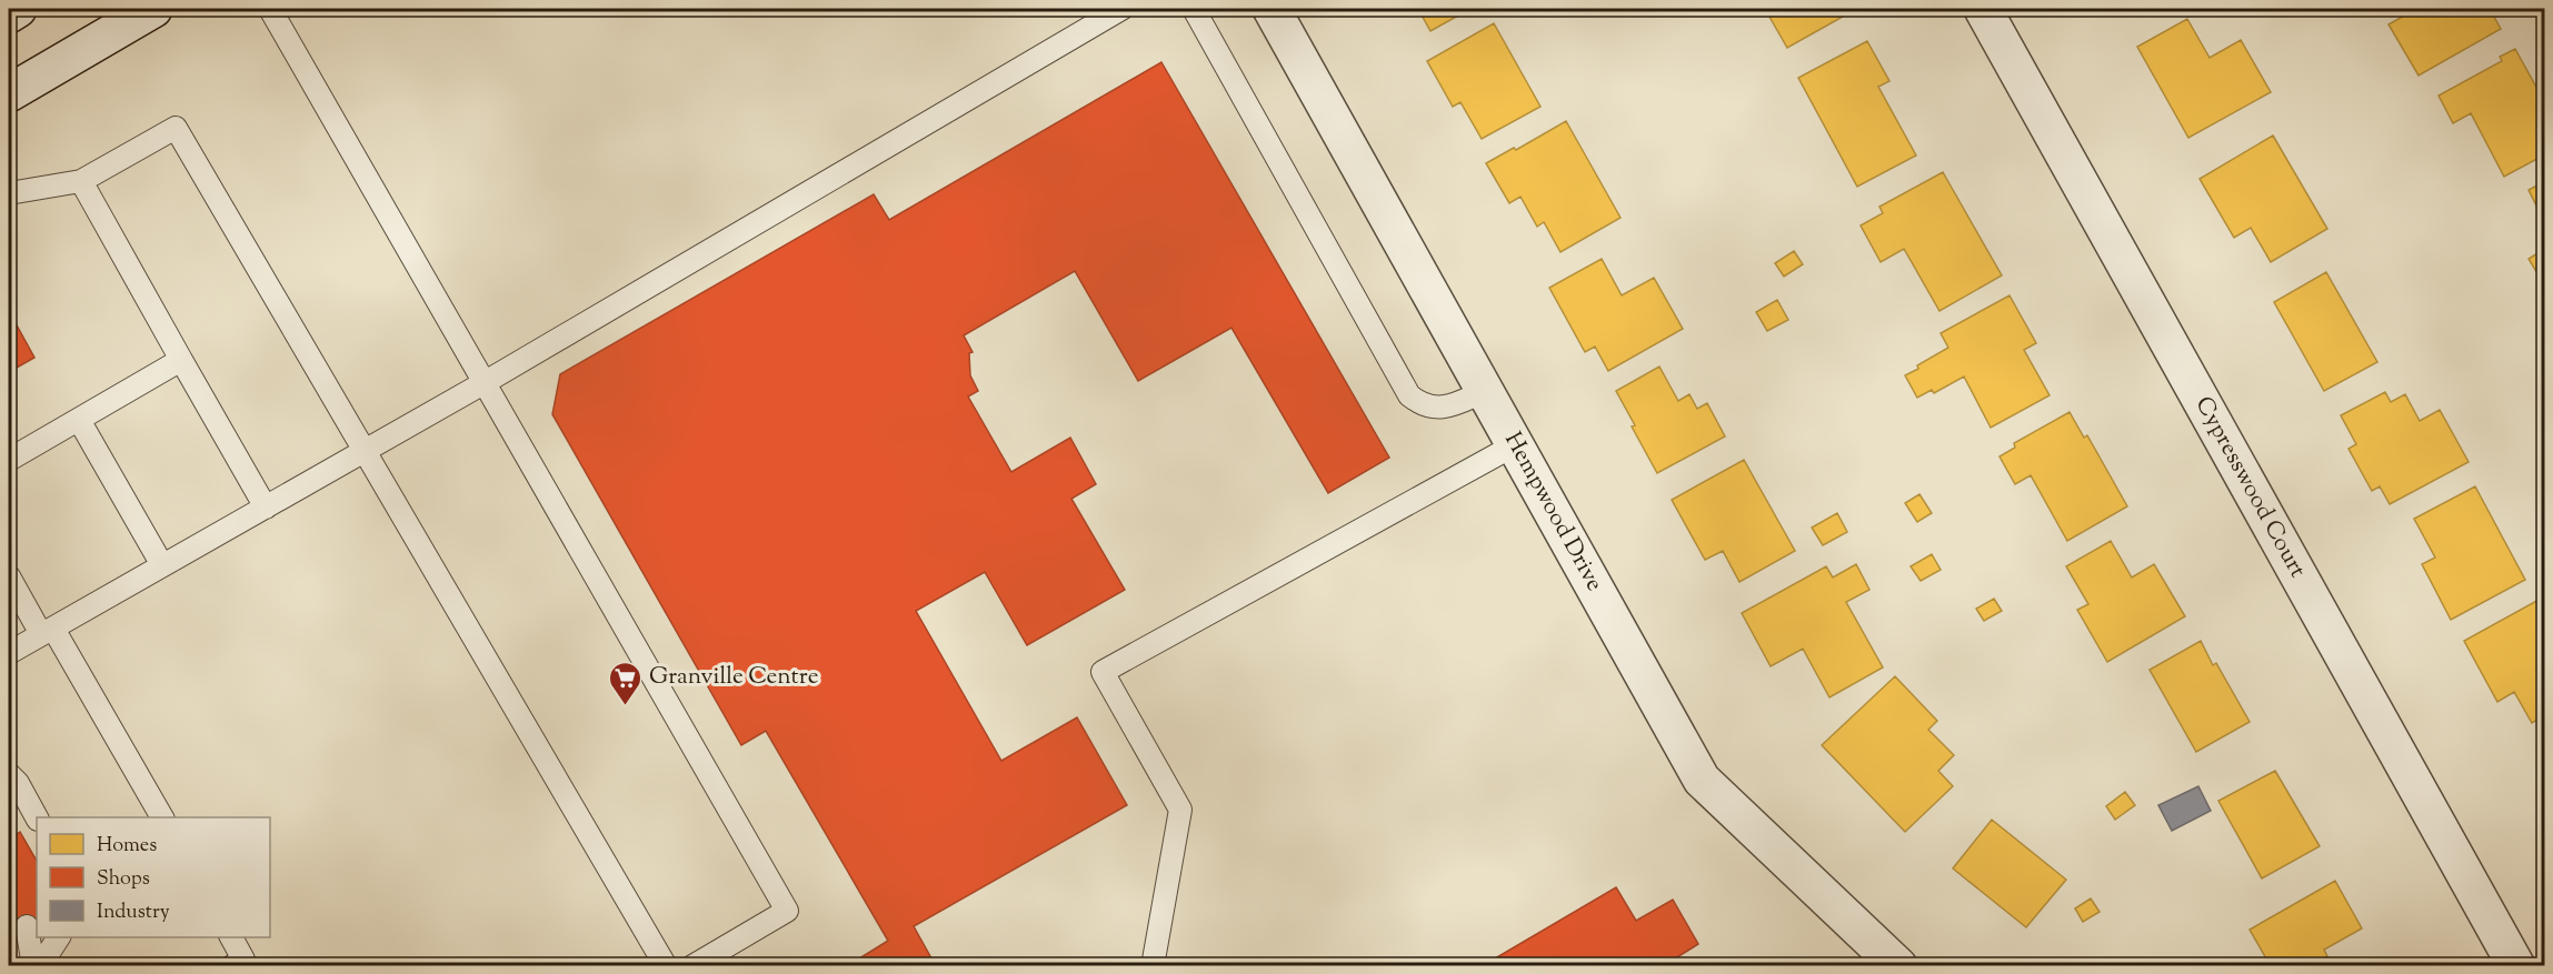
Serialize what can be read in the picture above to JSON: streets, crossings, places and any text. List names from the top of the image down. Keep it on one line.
{"streets":{"street":["Cypresswood Court","Hempwood Drive"]},"places":{"supermarket":["Granville Centre"]},"legend":["Homes","Shops","Industry"]}
